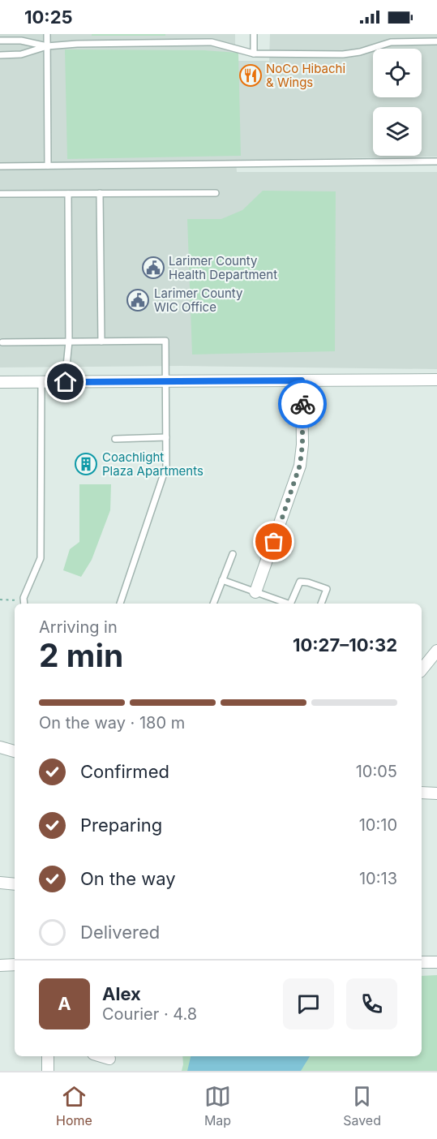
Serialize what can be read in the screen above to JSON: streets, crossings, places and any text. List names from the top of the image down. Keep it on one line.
{"places":{"restaurant":["NoCo Hibachi & Wings"],"public building":["Larimer County Health Department","Larimer County WIC Office"],"building":["Coachlight Plaza Apartments"]},"page":{"status":"10:25","heading":["2 min","Arriving in","10:27–10:32"],"panel":["Alex","Courier · 4.8"],"bar":"On the way · 180 m","list":[["Confirmed","10:05"],["Preparing","10:10"],["On the way","10:13"],"Delivered"],"round":"A","tabs":["Home","Map","Saved"]}}
